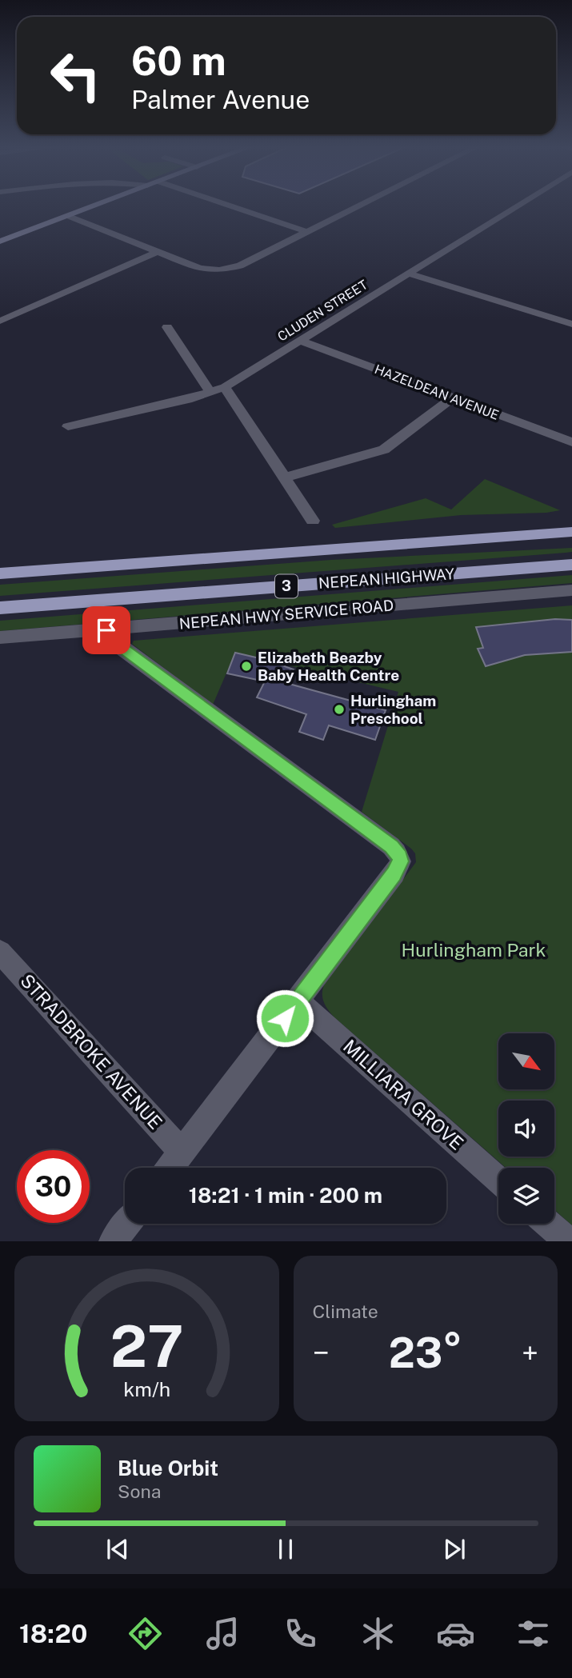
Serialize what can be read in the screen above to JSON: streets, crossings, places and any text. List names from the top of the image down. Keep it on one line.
{"streets":{"highway":["NEPEAN HIGHWAY","3"],"street":["CLUDEN STREET","HAZELDEAN AVENUE","NEPEAN HWY SERVICE ROAD","STRADBROKE AVENUE","MILLIARA GROVE"]},"crossings":[["CLUDEN STREET","HAZELDEAN AVENUE"]],"parks":["Hurlingham Park"],"places":["Elizabeth Beazby Baby Health Centre","Hurlingham Preschool"],"north":"bottom right","page":{"turn":["60 m","Palmer Avenue"],"limit":"30","trip":"18:21 · 1 min · 200 m","tile":"Climate","heat":["−","23°","+"],"song":["Blue Orbit","Sona"],"tabs":"18:20","gauge":["27","km/h"]}}
